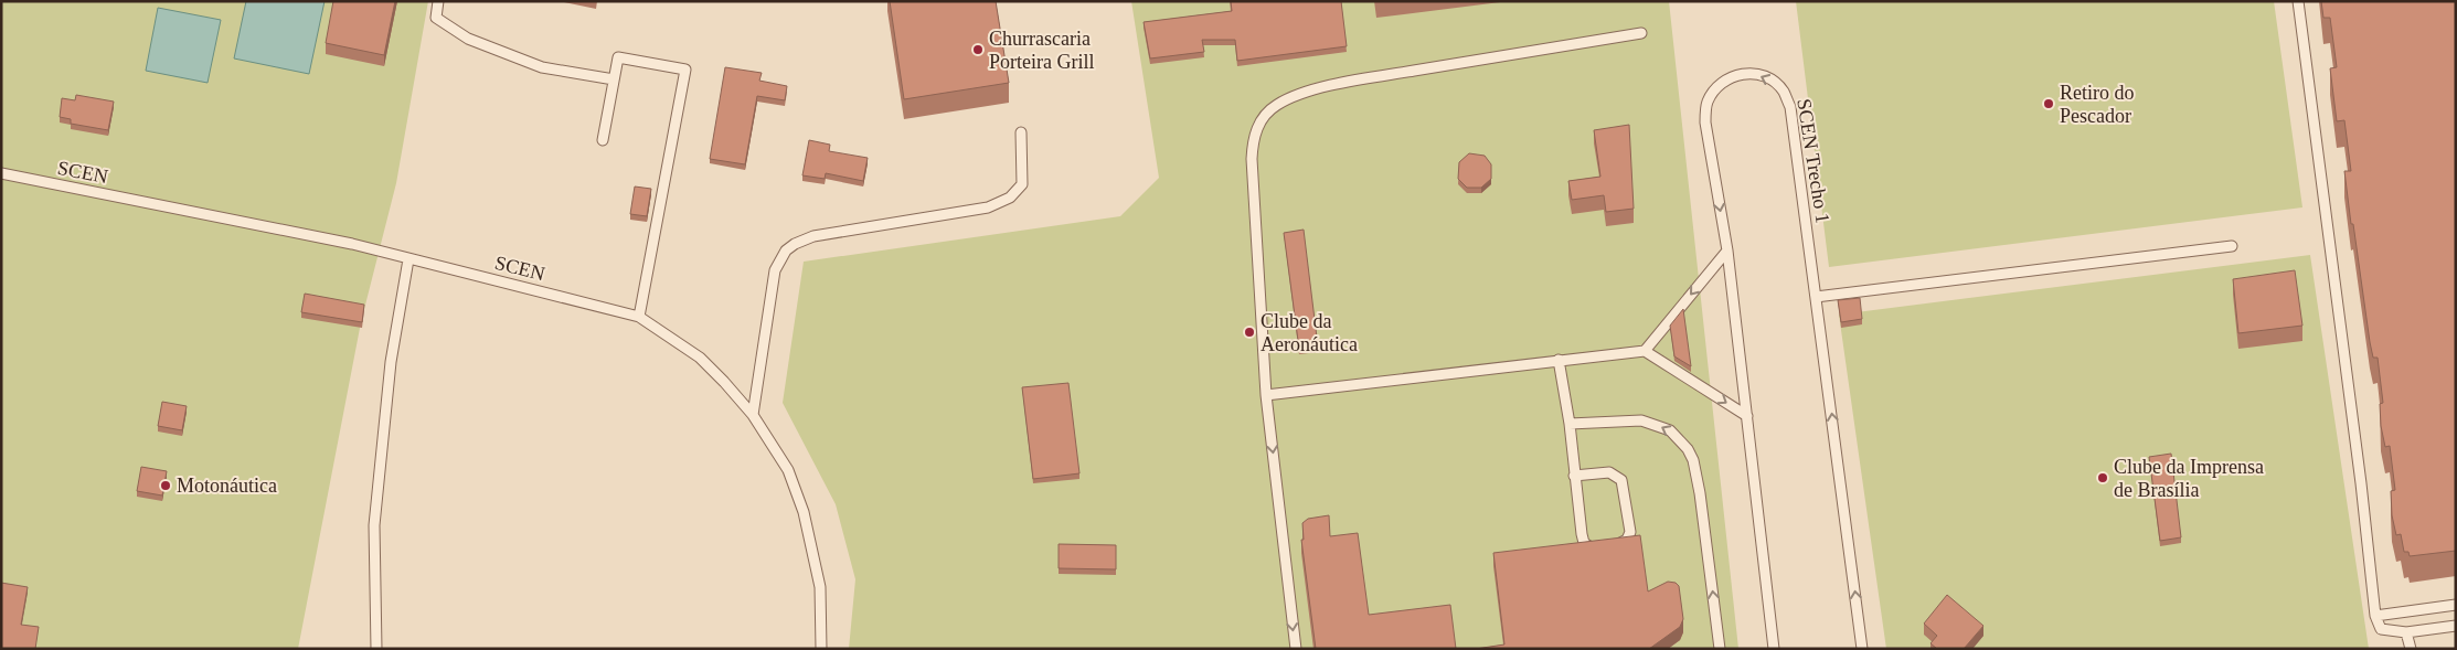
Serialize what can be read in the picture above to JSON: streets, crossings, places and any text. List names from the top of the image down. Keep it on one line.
{"streets":{"lane":["SCEN Trecho 1","SCEN"]},"places":["Churrascaria Porteira Grill","Retiro do Pescador","Clube da Aeronáutica","Clube da Imprensa de Brasília","Motonáutica"]}
